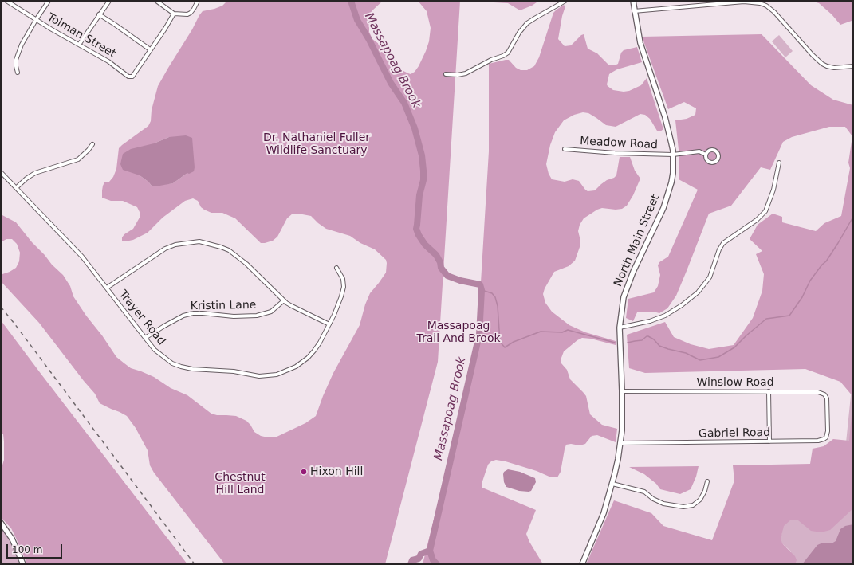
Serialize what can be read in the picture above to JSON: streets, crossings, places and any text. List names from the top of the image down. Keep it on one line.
{"streets":{"main road":["North Main Street"],"street":["Tolman Street","Meadow Road","Kristin Lane","Trayer Road","Winslow Road","Gabriel Road"]},"crossings":[["Meadow Road","North Main Street"],["North Main Street","Winslow Road"],["North Main Street","Gabriel Road"],["Kristin Lane","Trayer Road"],["Winslow Road","Gabriel Road"]],"water":["Massapoag Brook"],"parks":["Dr. Nathaniel Fuller Wildlife Sanctuary","Massapoag Trail And Brook","Chestnut Hill Land"],"places":["Hixon Hill"],"scale_bar":"100 m"}
